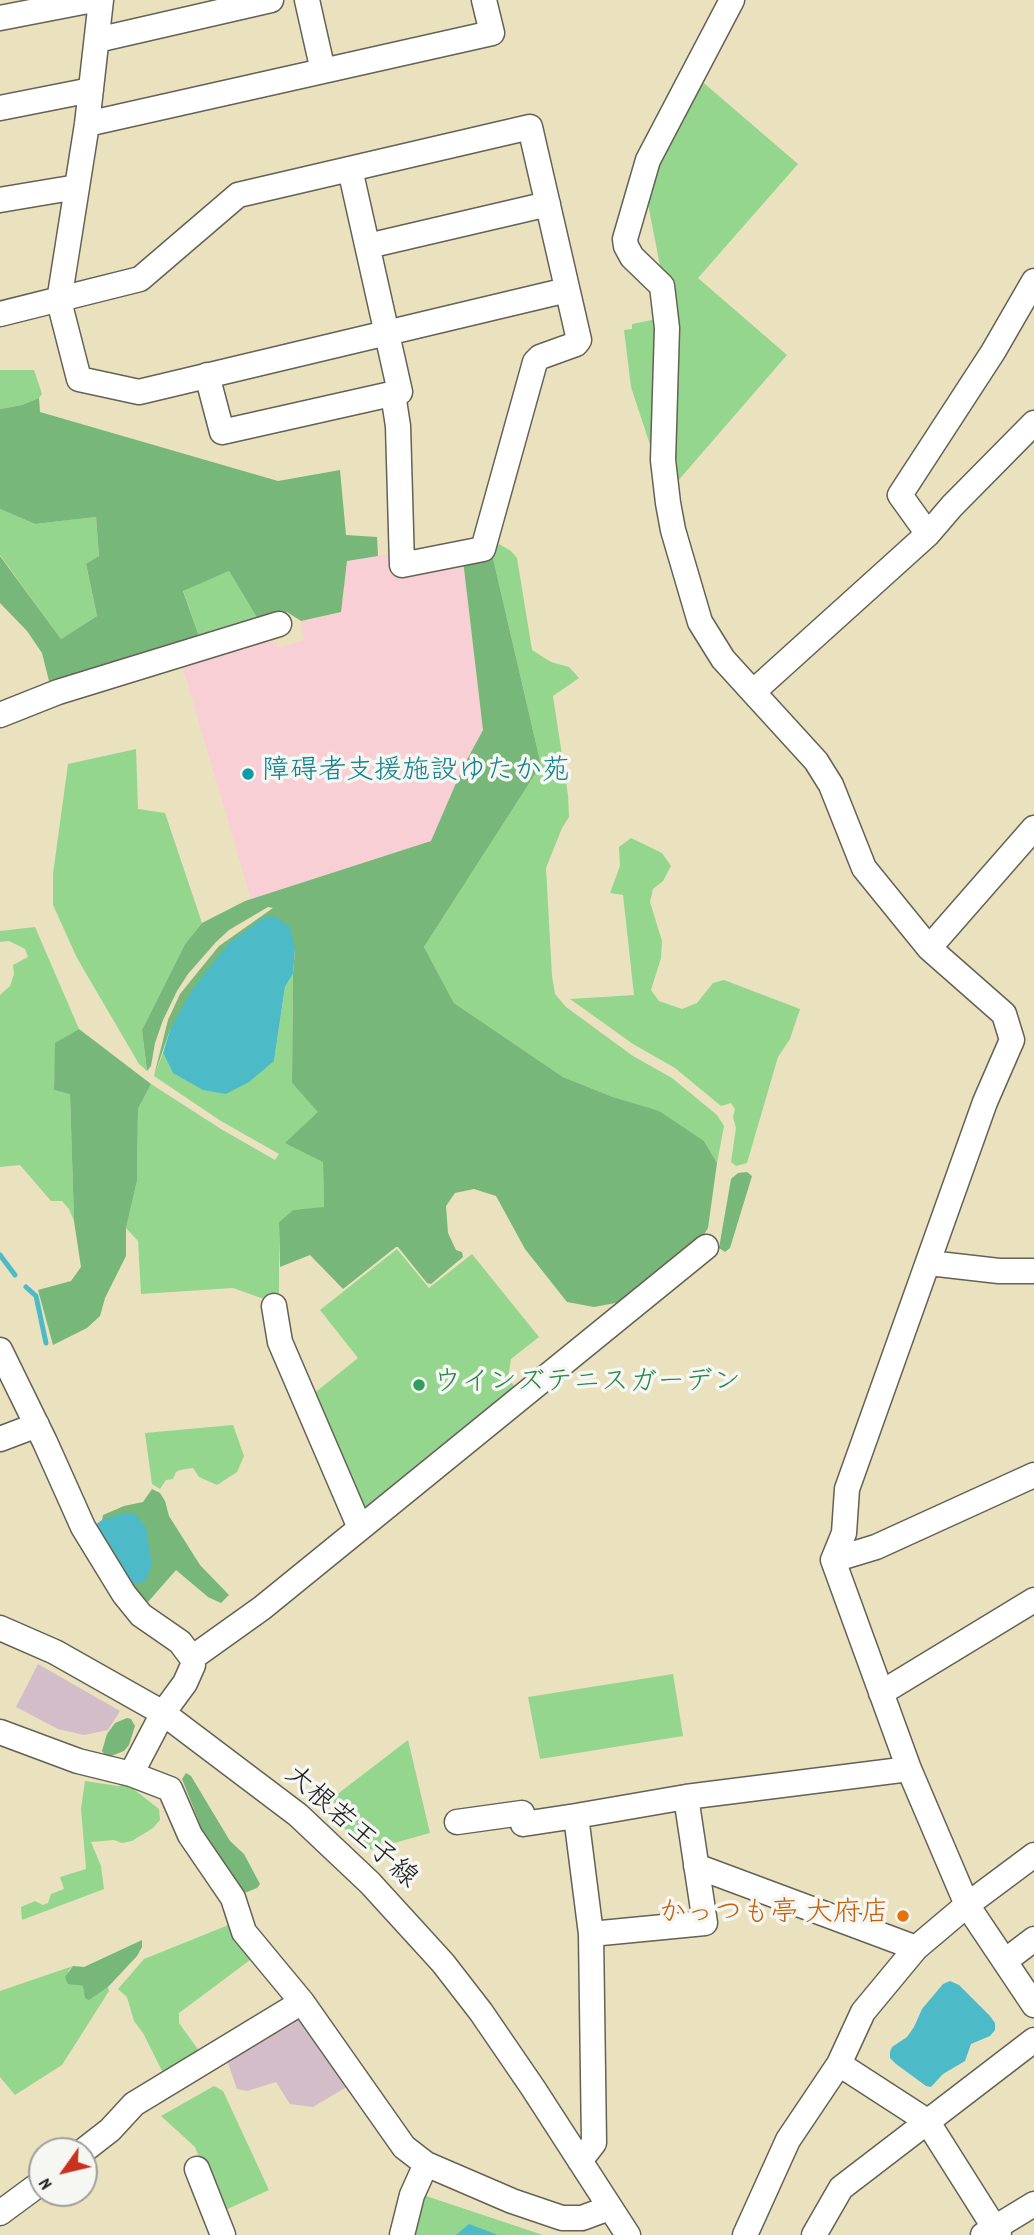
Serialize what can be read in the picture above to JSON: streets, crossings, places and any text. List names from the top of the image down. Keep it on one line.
{"streets":{"street":["大根若王子線"]},"places":["障碍者支援施設ゆたか苑","ウインズテニスガーデン","かっつも亭 大府店"],"north":"bottom left"}
